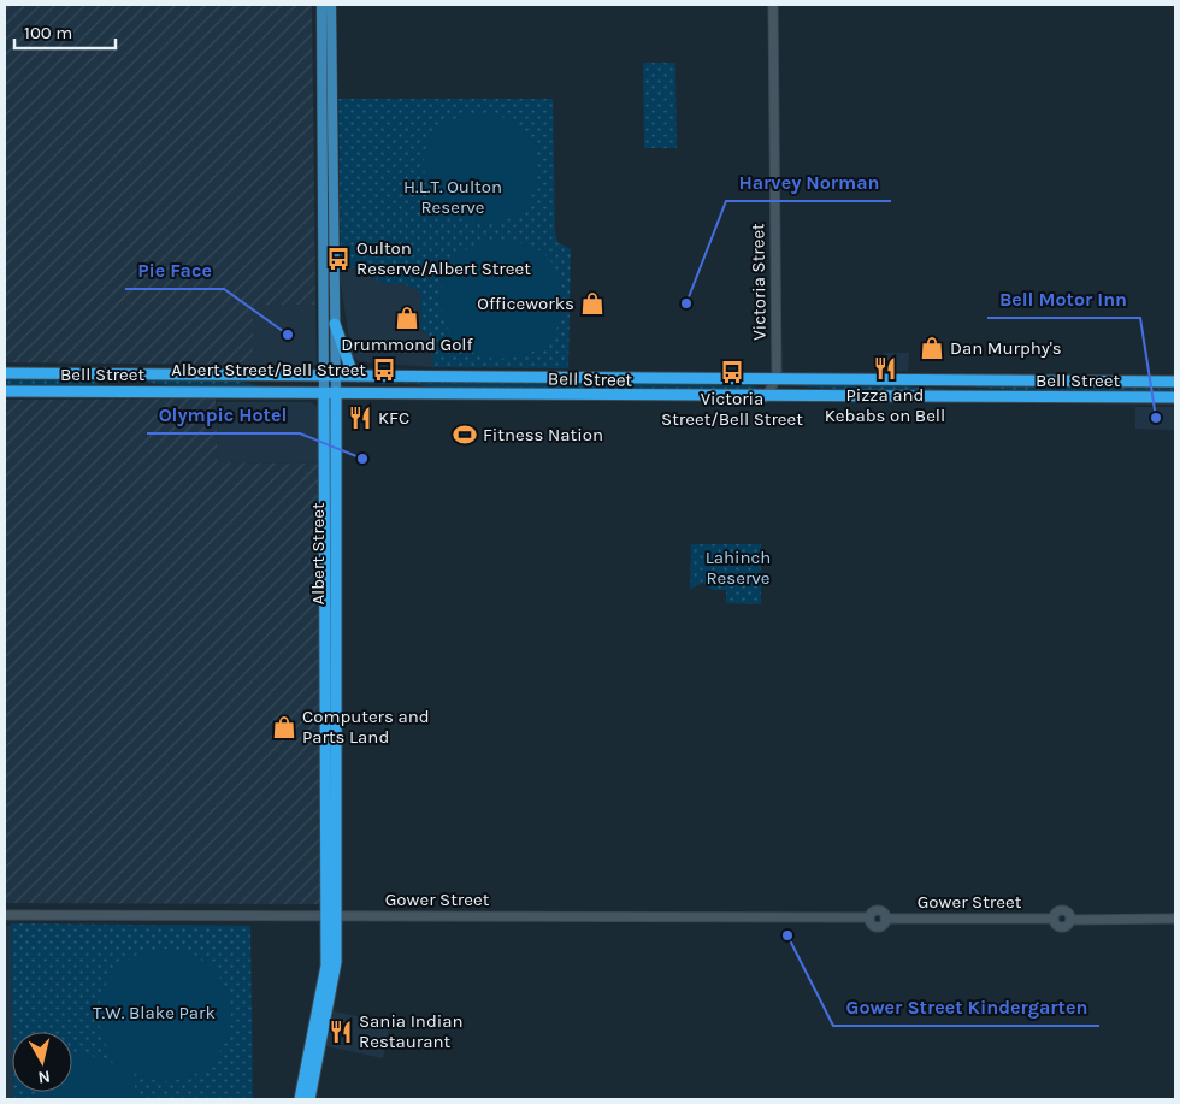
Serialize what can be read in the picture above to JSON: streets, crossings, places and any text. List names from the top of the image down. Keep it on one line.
{"streets":{"highway":["Bell Street","Albert Street"],"street":["Victoria Street","Gower Street"]},"crossings":[["Victoria Street","Bell Street"],["Bell Street","Albert Street"],["Albert Street","Gower Street"]],"parks":["H.L.T. Oulton Reserve","Lahinch Reserve","T.W. Blake Park"],"places":{"bus stop":["Oulton Reserve/Albert Street","Albert Street/Bell Street","Victoria Street/Bell Street"],"shop":["Officeworks","Drummond Golf","Dan Murphy's","Computers and Parts Land"],"other":["Harvey Norman","Pie Face","Bell Motor Inn","Olympic Hotel","Gower Street Kindergarten"],"restaurant":["Pizza and Kebabs on Bell","KFC","Sania Indian Restaurant"],"sports":["Fitness Nation"]},"scale_bar":"100 m","north":"bottom"}
